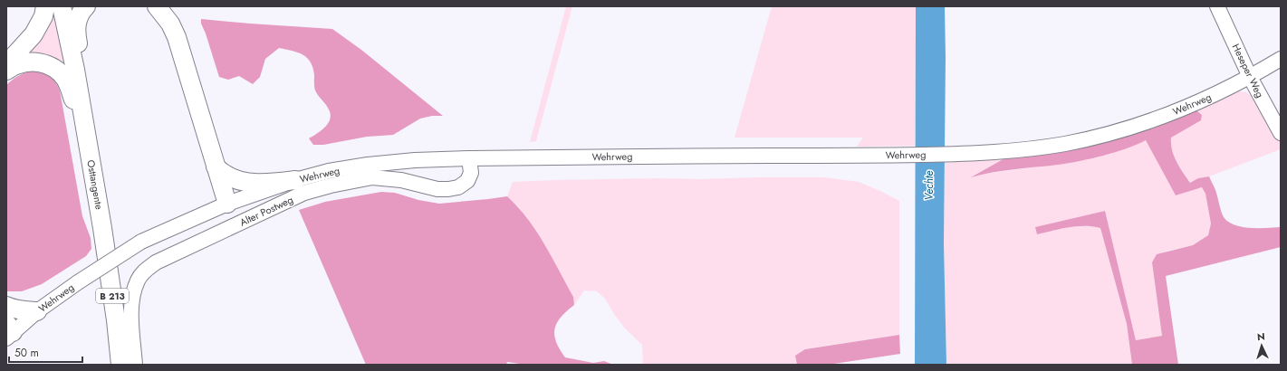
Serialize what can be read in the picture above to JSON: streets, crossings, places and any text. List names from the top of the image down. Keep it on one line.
{"streets":{"main road":["Osttangente","B 213"],"street":["Heseper Weg","Wehrweg","Alter Postweg"]},"crossings":[["Heseper Weg","Wehrweg"],["Wehrweg","Alter Postweg"]],"water":["Vechte"],"scale_bar":"50 m","north":"top"}
